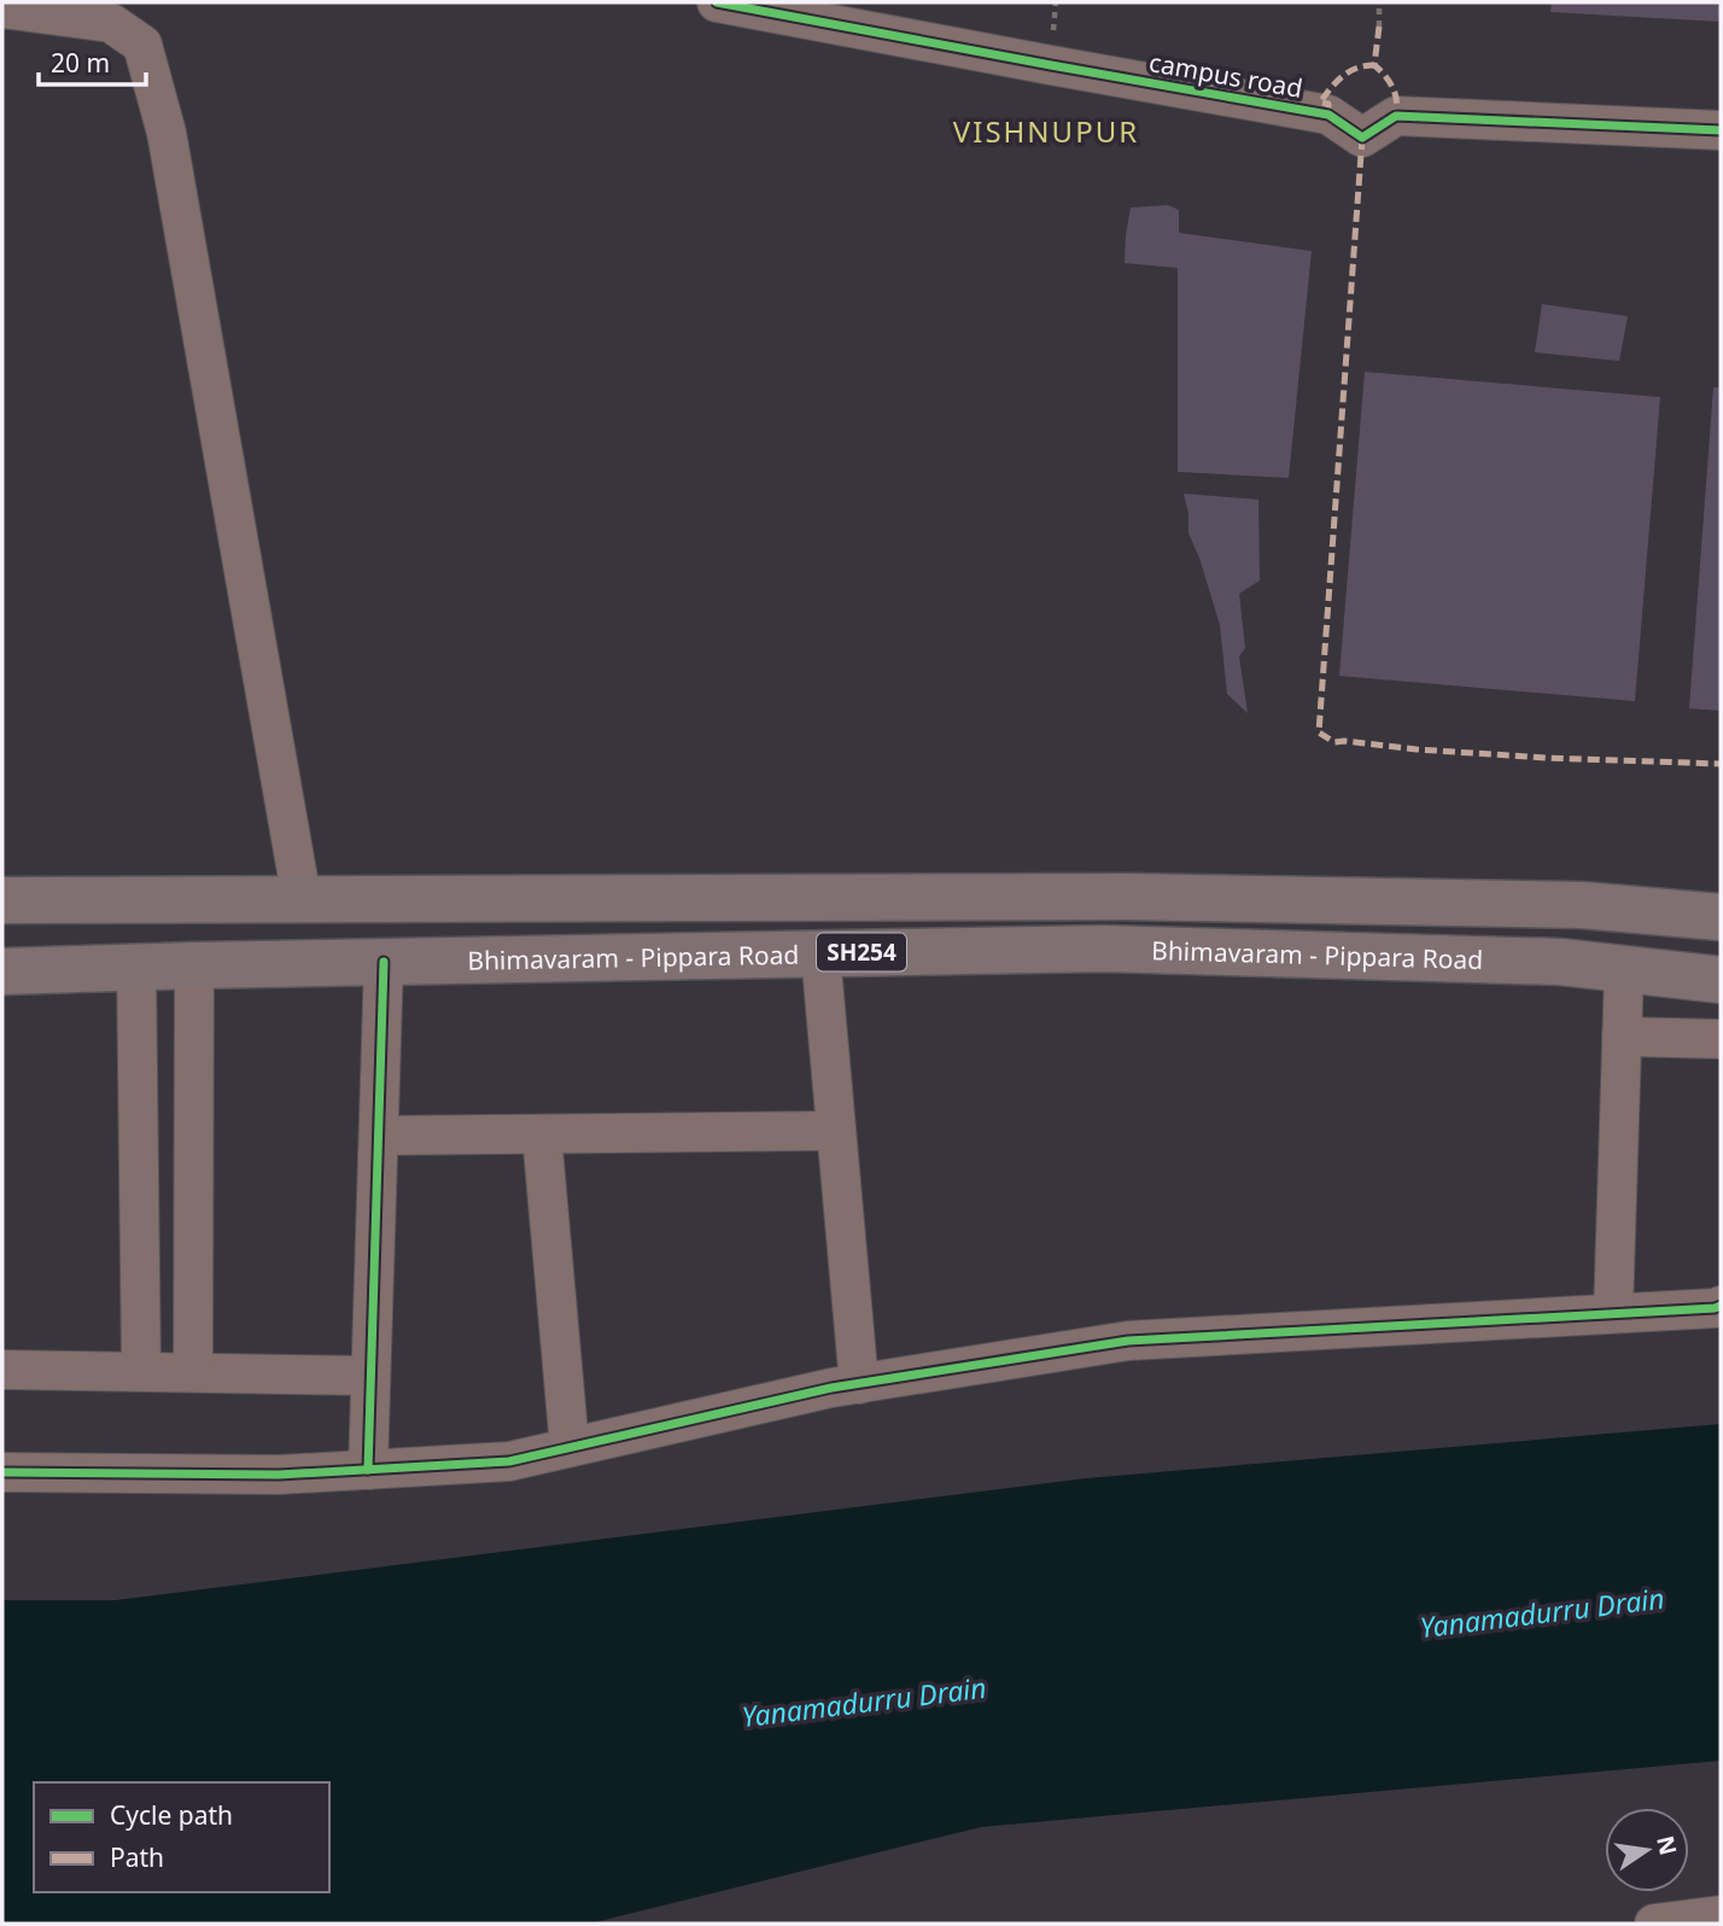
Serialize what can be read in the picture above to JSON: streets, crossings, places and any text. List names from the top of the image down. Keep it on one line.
{"streets":{"main road":["SH254","Bhimavaram - Pippara Road"],"street":["campus road"]},"districts":["VISHNUPUR"],"water":["Yanamadurru Drain"],"legend":["Cycle path","Path"],"scale_bar":"20 m","north":"right"}
